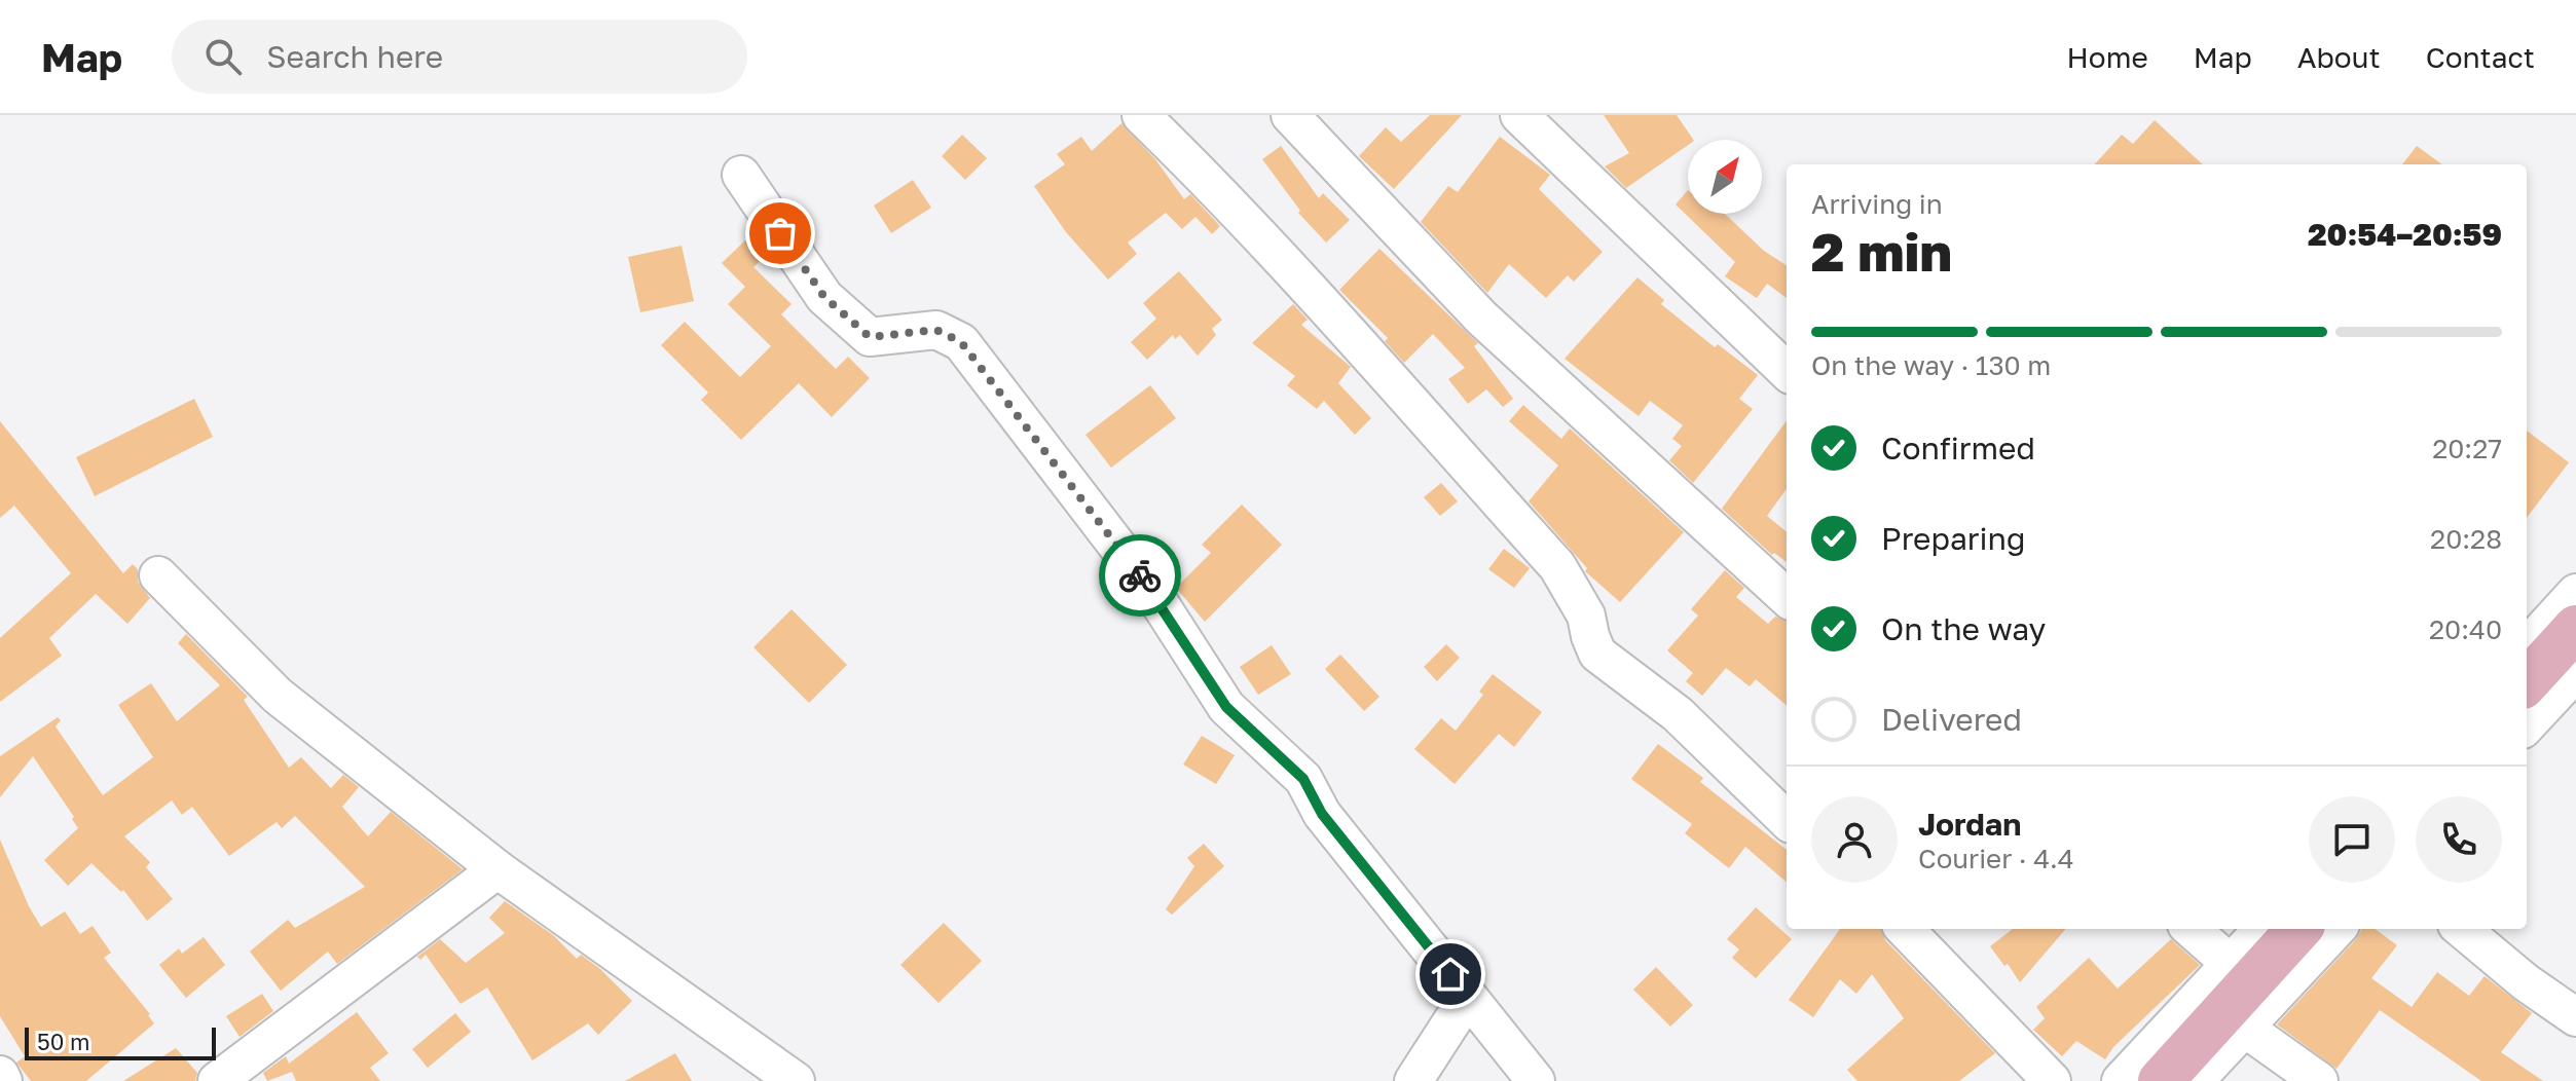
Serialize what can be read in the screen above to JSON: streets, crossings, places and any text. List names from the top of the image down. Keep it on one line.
{"scale_bar":"50 m","north":"top right","page":{"header":"Map","search":"Search here","nav":["Home","Map","About","Contact"],"heading":["2 min","Arriving in","20:54–20:59"],"panel":["Jordan","Courier · 4.4"],"bar":"On the way · 130 m","list":[["Confirmed","20:27"],["Preparing","20:28"],["On the way","20:40"],"Delivered"],"scale":"50 m"}}
